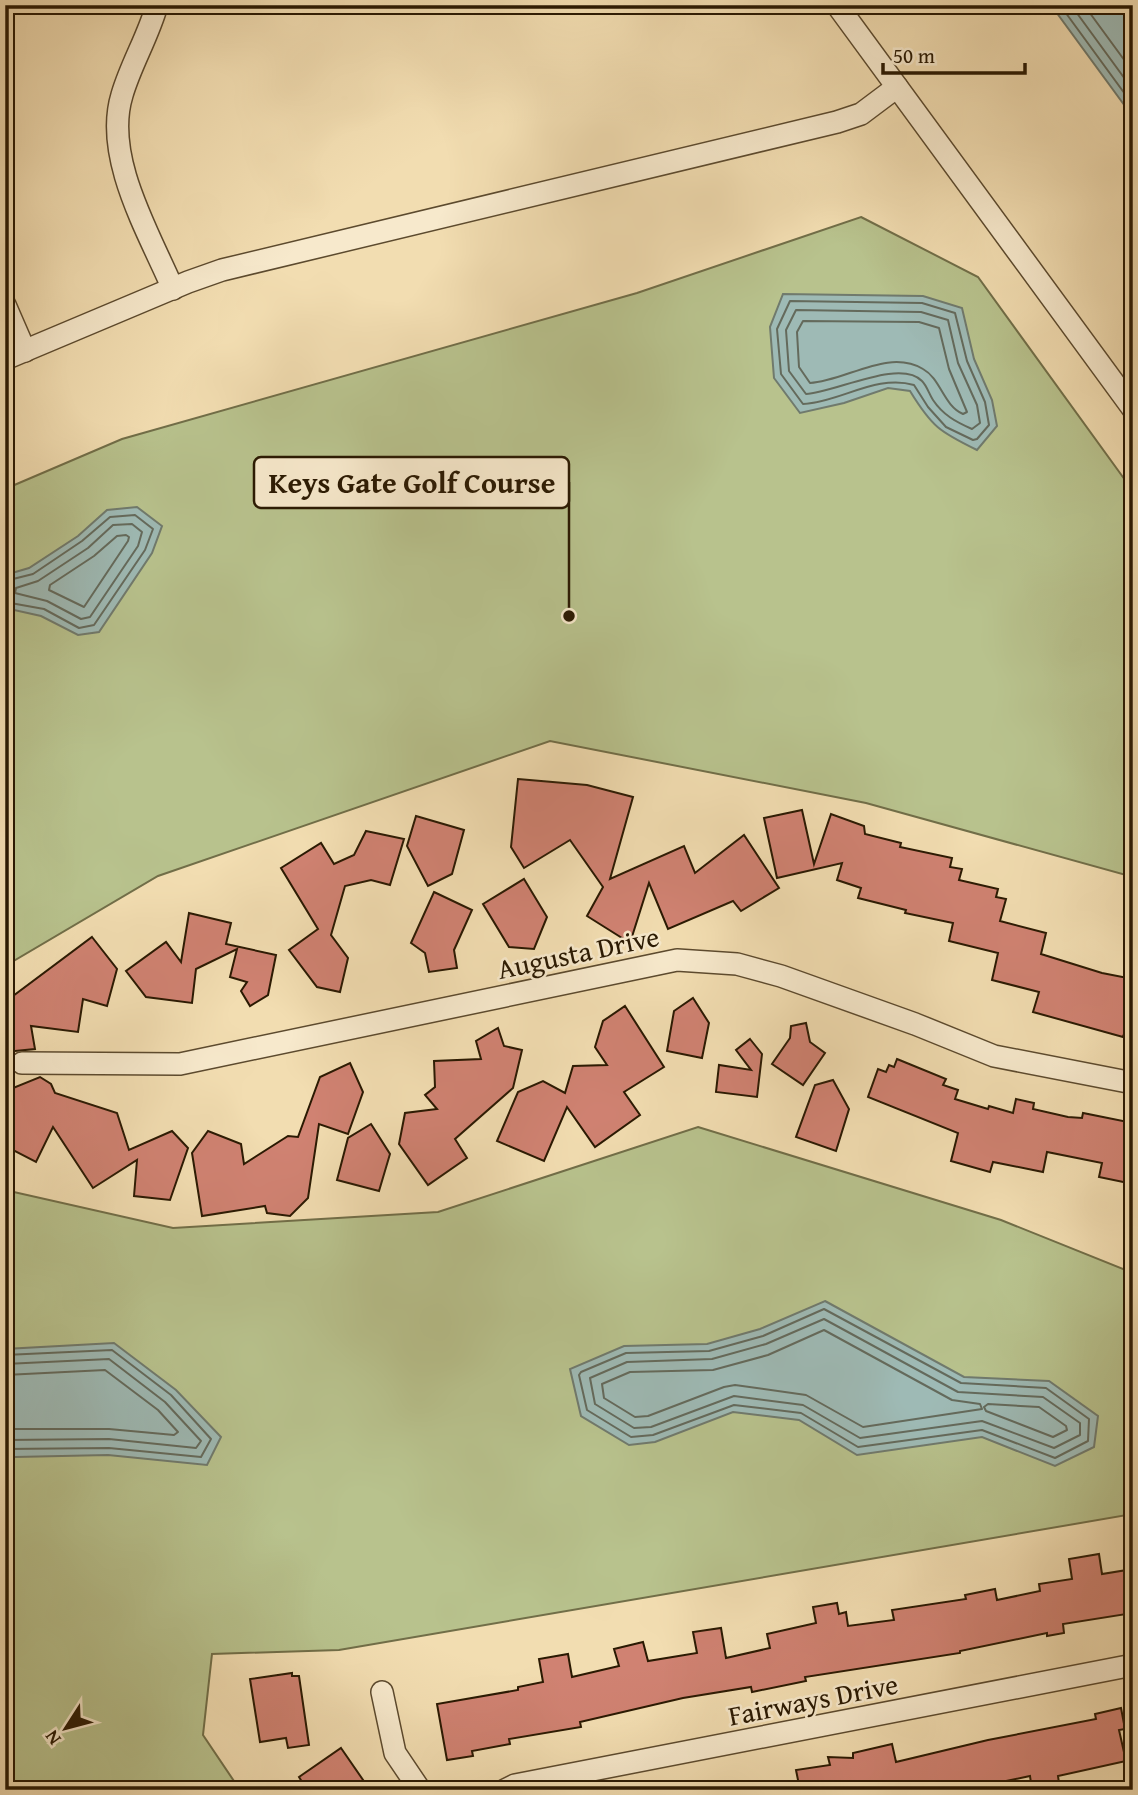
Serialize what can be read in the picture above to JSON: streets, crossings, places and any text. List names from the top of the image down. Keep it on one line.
{"streets":{"street":["Augusta Drive","Fairways Drive"]},"places":["Keys Gate Golf Course"],"scale_bar":"50 m","north":"bottom left"}
